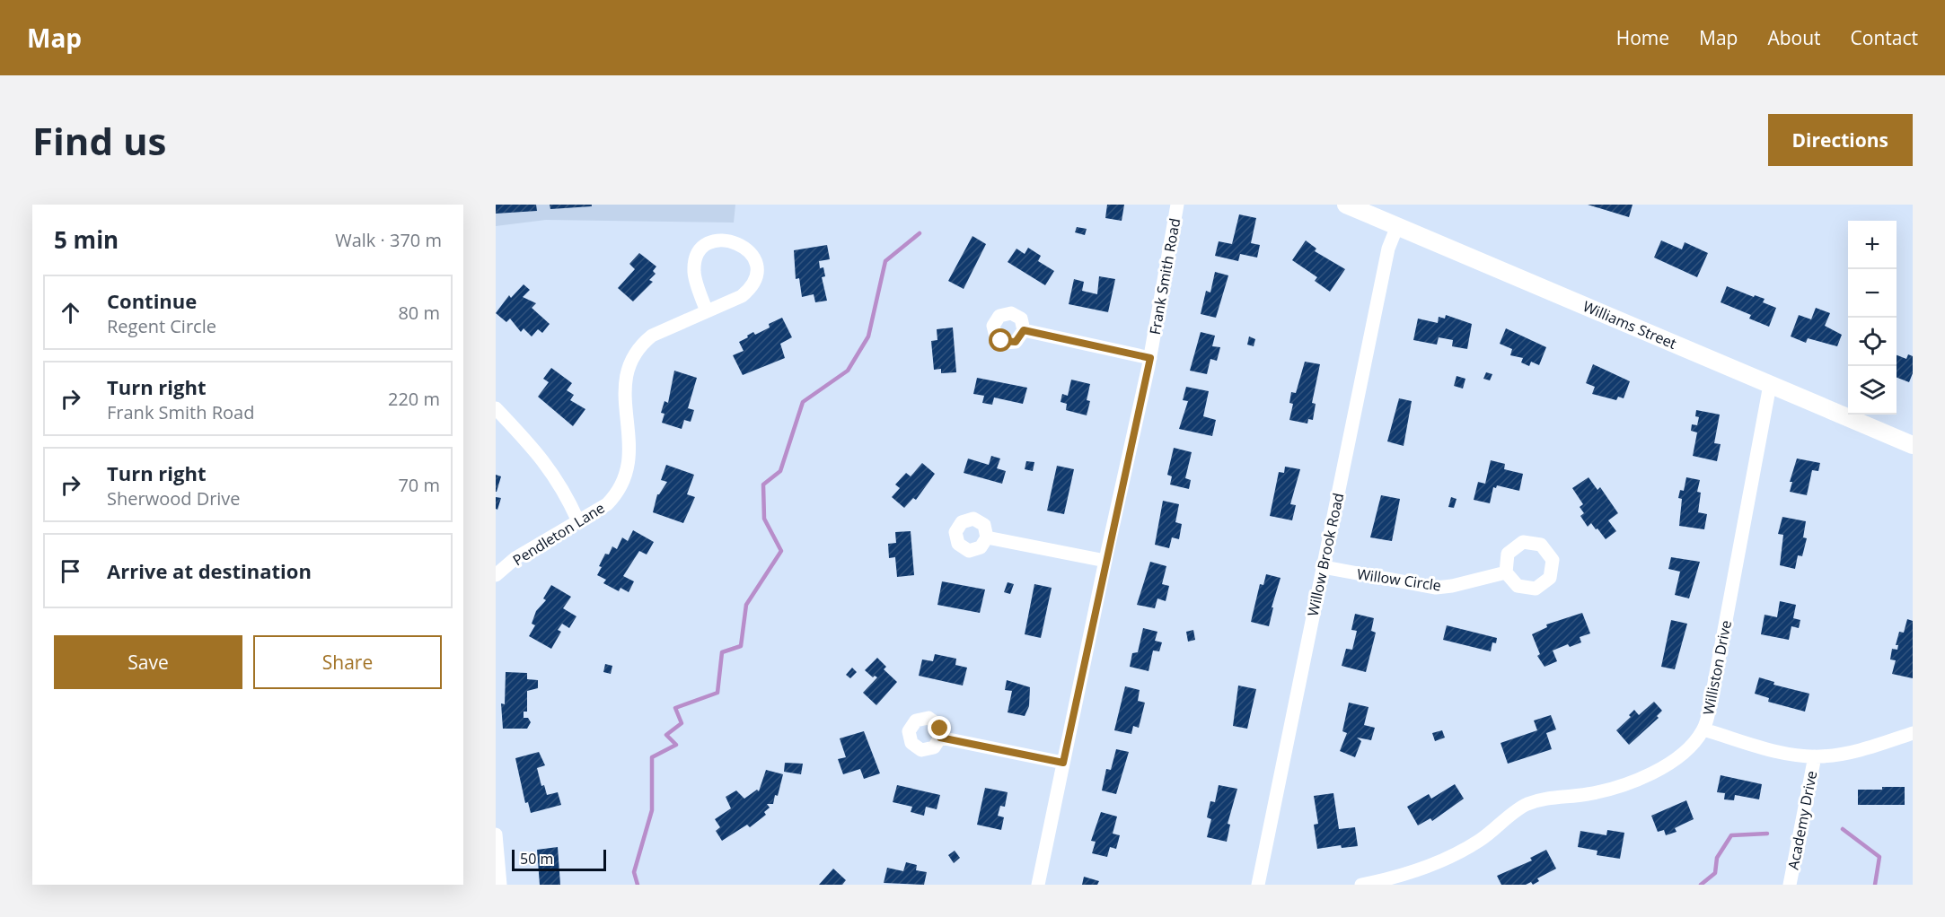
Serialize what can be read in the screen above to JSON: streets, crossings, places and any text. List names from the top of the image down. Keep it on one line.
{"streets":{"main road":["Williams Street"],"street":["Frank Smith Road","Pendleton Lane","Willow Brook Road","Willow Circle","Williston Drive","Academy Drive"]},"crossings":[["Williams Street","Willow Brook Road"],["Williams Street","Williston Drive"],["Willow Brook Road","Willow Circle"]],"scale_bar":"50 m","page":{"header":"Map","nav":["Home","Map","About","Contact"],"buttons":["Directions",["Save","Share"]],"title":"Find us","heading":["5 min","Walk · 370 m"],"map_buttons":["+","−"],"list":[["Continue","Regent Circle","80 m"],["Turn right","Frank Smith Road","220 m"],["Turn right","Sherwood Drive","70 m"],"Arrive at destination"],"scale":"50 m"}}
